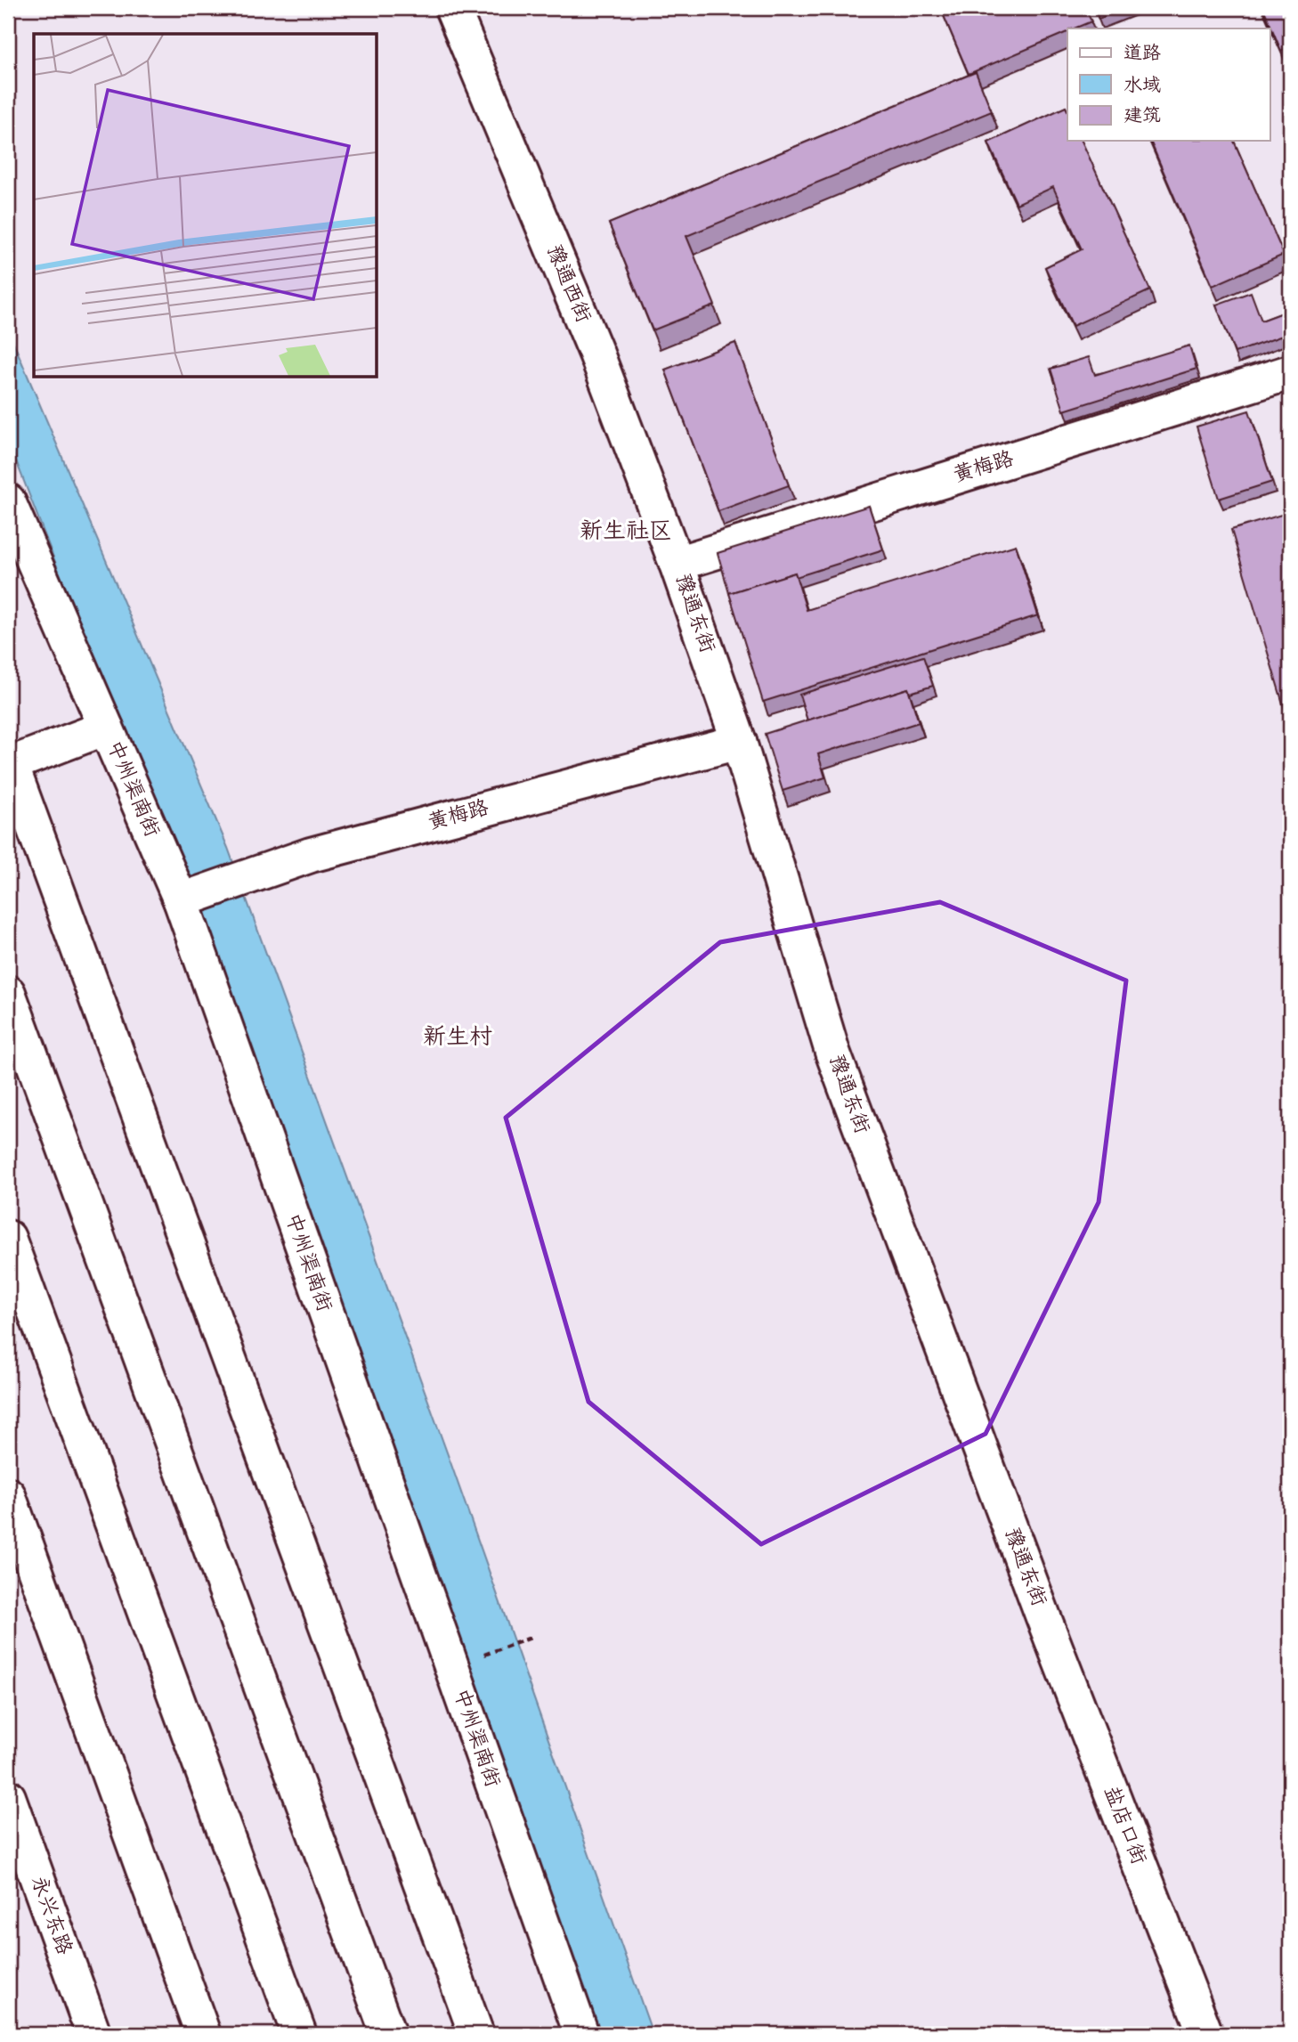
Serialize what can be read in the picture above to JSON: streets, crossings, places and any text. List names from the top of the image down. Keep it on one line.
{"streets":{"street":["豫通西街","黄梅路","豫通东街","中州渠南街","盐店口街","永兴东路"]},"crossings":[["豫通西街","黄梅路"],["豫通西街","豫通东街"],["黄梅路","豫通东街"],["黄梅路","中州渠南街"],["豫通东街","盐店口街"]],"districts":["新生社区","新生村"],"legend":["道路","水域","建筑"]}
